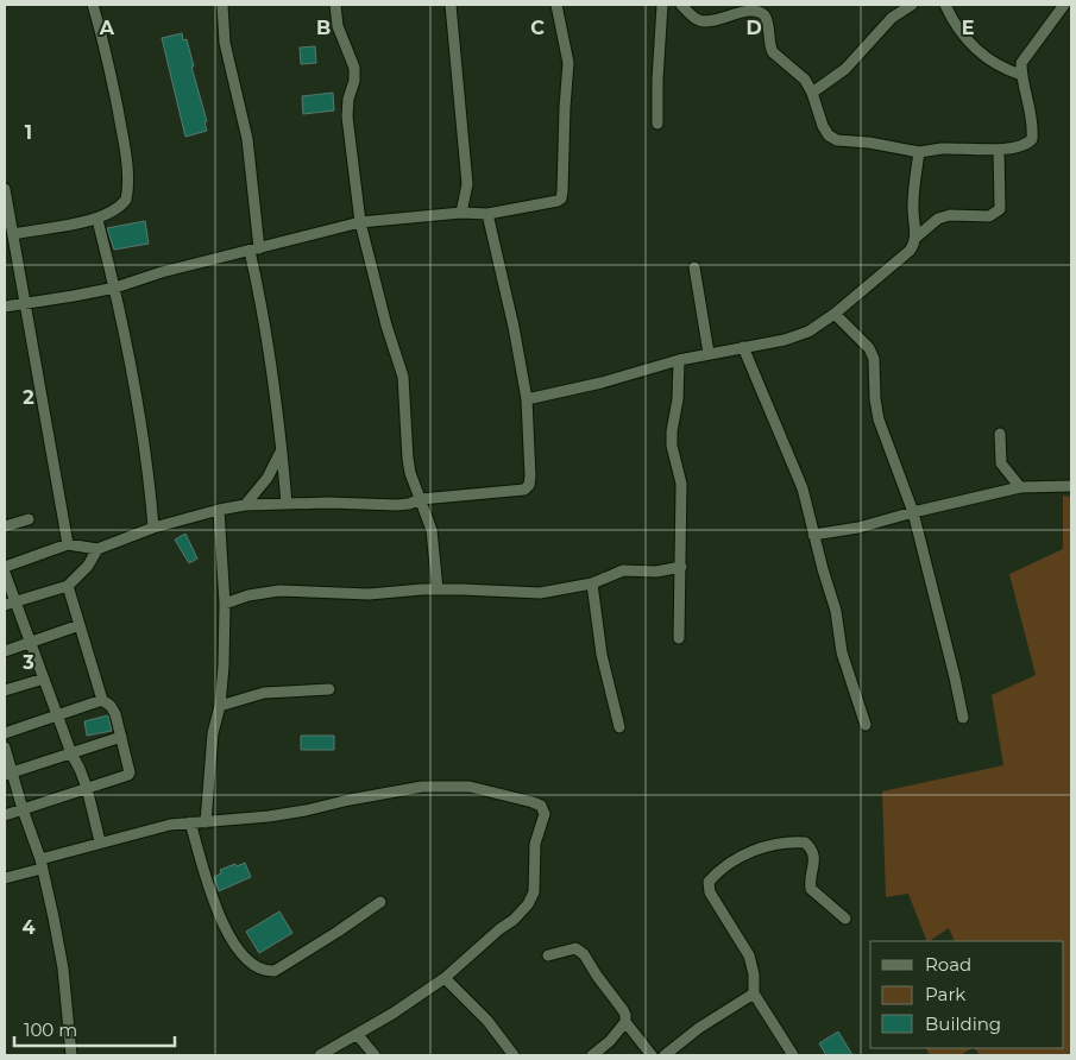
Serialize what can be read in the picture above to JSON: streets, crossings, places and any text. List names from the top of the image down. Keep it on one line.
{"legend":["Road","Park","Building"],"scale_bar":"100 m","grid":{"columns":["A","B","C","D","E"],"rows":["1","2","3","4"]}}
